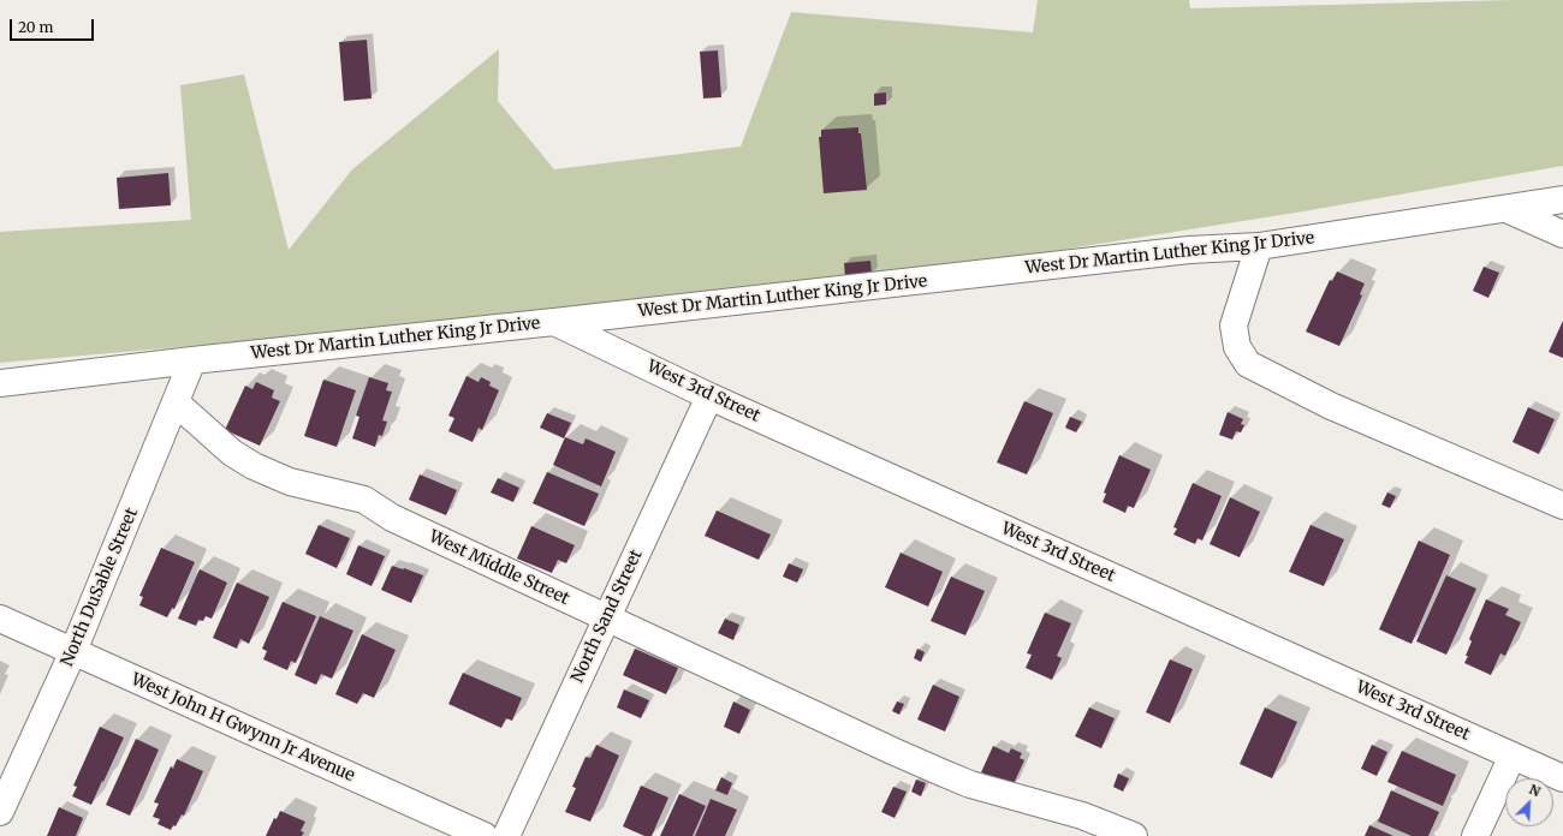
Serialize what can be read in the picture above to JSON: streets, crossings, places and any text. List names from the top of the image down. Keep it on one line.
{"streets":{"street":["West Dr Martin Luther King Jr Drive","West 3rd Street","West Middle Street","North DuSable Street","North Sand Street","West John H Gwynn Jr Avenue"]},"crossings":[["West Dr Martin Luther King Jr Drive","West 3rd Street"],["West Dr Martin Luther King Jr Drive","North DuSable Street"],["West 3rd Street","North Sand Street"],["West Middle Street","North DuSable Street"],["West Middle Street","North Sand Street"],["North DuSable Street","West John H Gwynn Jr Avenue"]],"scale_bar":"20 m","north":"top right"}
